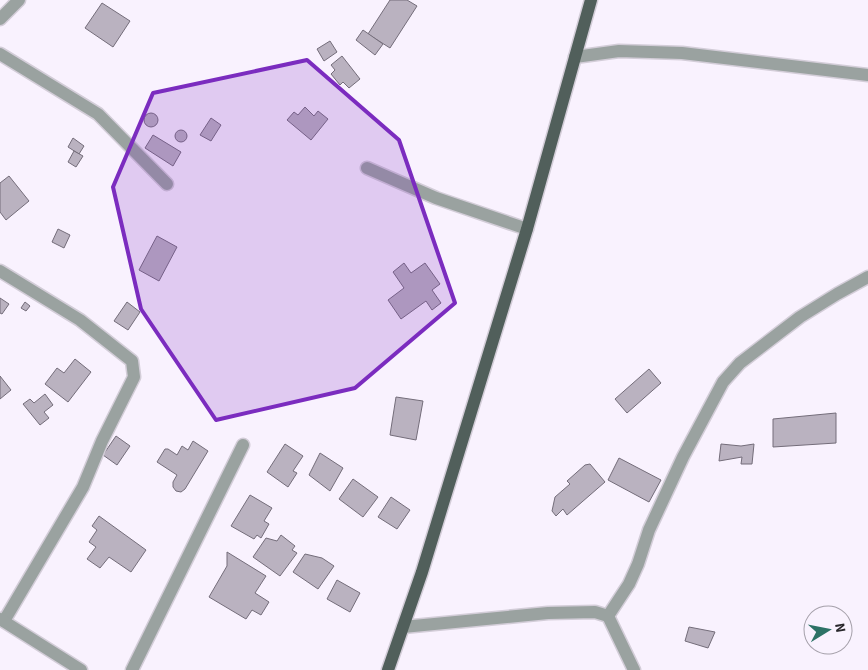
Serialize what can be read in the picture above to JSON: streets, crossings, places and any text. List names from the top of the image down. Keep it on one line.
{"north":"right"}
